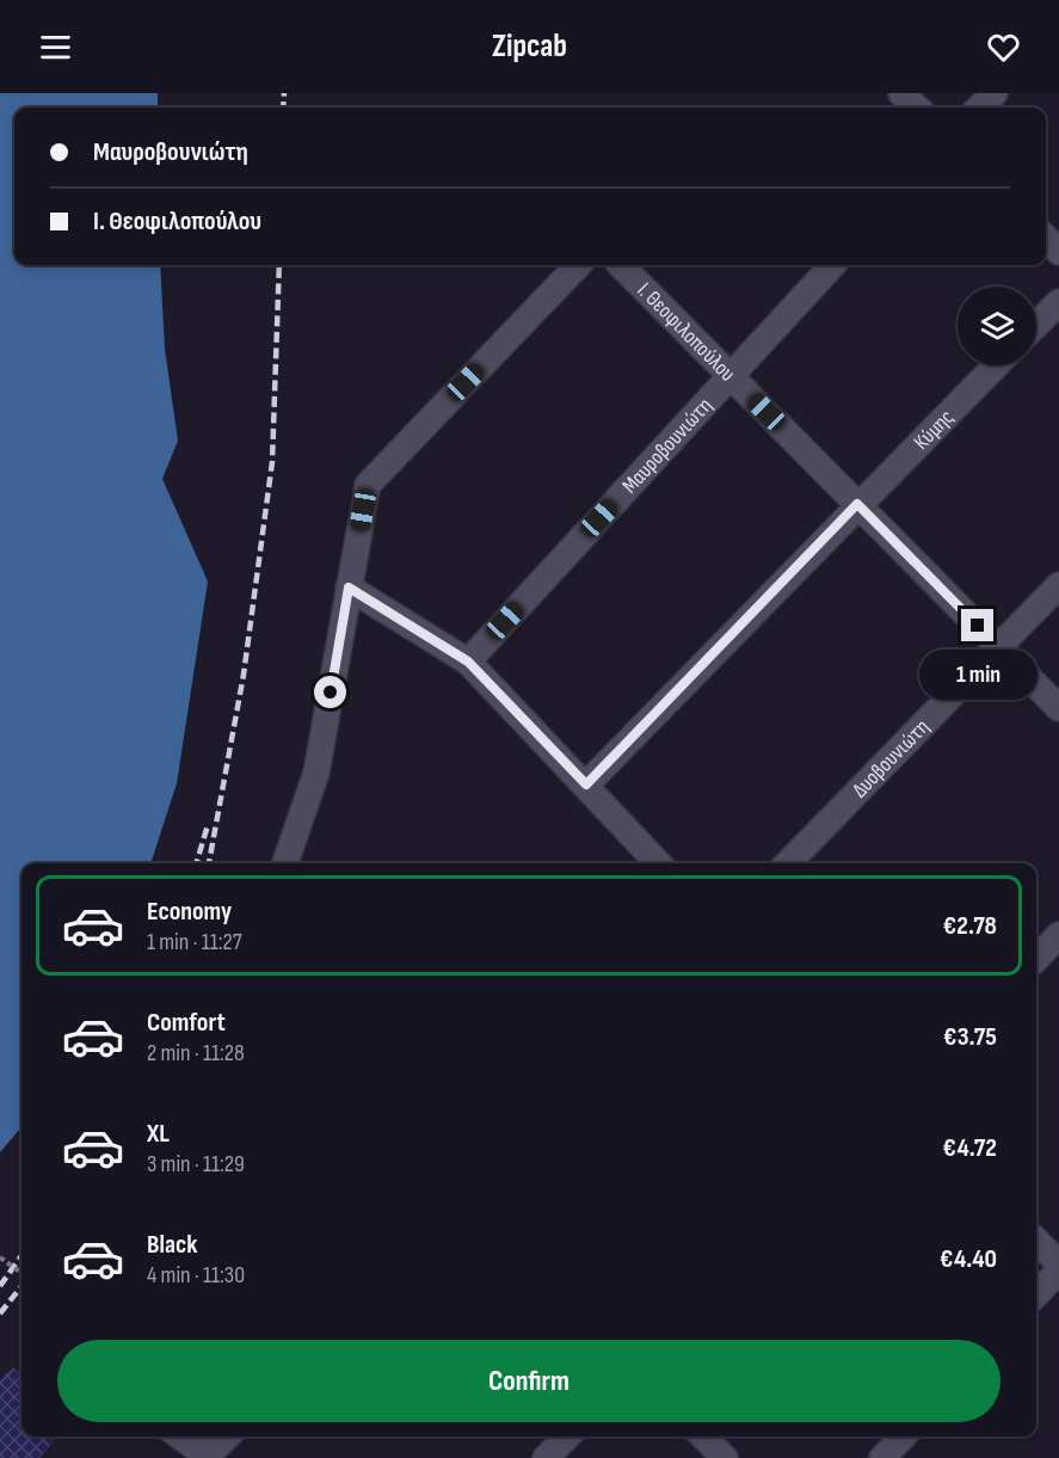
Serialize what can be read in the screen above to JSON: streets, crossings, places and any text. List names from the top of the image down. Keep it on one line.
{"streets":{"street":["Ι. Θεοφιλοπούλου","Κύμης","Μαυροβουνιώτη","Δυοβουνιώτη"]},"crossings":[["Ι. Θεοφιλοπούλου","Κύμης"],["Ι. Θεοφιλοπούλου","Μαυροβουνιώτη"],["Ι. Θεοφιλοπούλου","Δυοβουνιώτη"]],"page":{"header":"Zipcab","banner":["Μαυροβουνιώτη","Ι. Θεοφιλοπούλου"],"bubble":"1 min","list":[{"name":"Economy","note":"1 min · 11:27","value":"€2.78"},{"name":"Comfort","note":"2 min · 11:28","value":"€3.75"},{"name":"XL","note":"3 min · 11:29","value":"€4.72"},{"name":"Black","note":"4 min · 11:30","value":"€4.40"}],"buttons":"Confirm"}}
